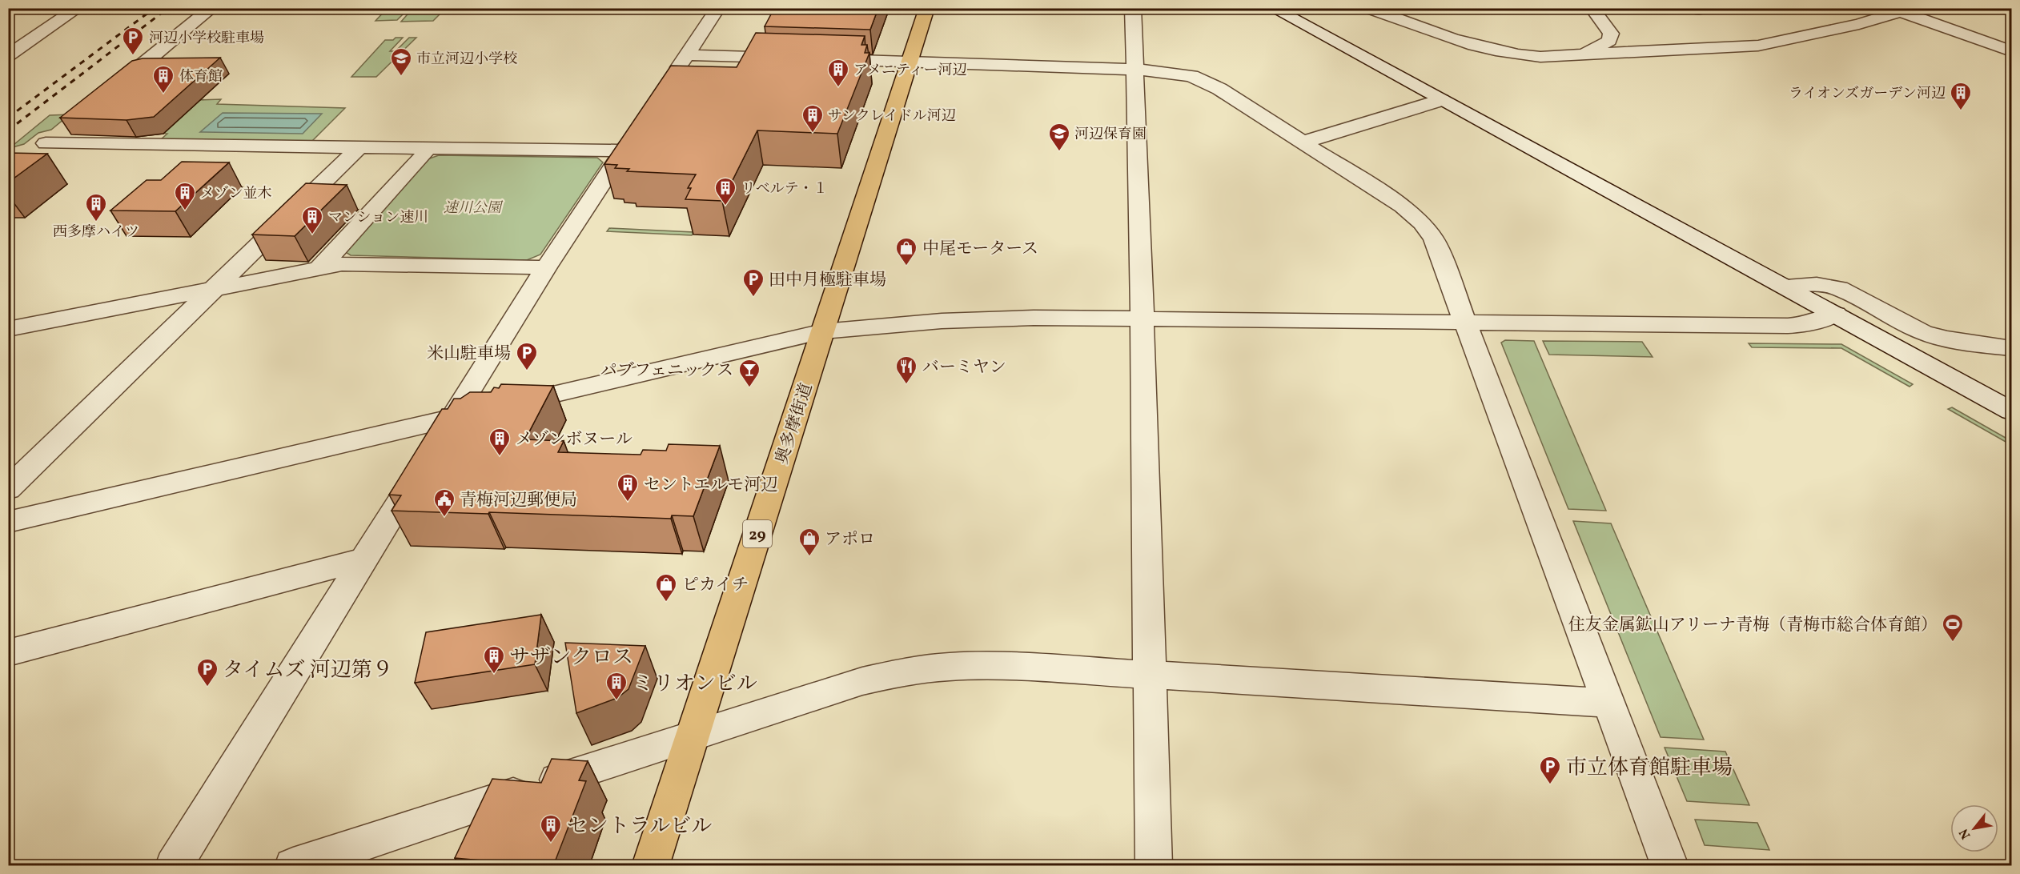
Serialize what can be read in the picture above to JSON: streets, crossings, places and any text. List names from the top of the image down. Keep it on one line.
{"streets":{"main road":["奥多摩街道","29"]},"parks":["速川公園"],"places":{"parking":["河辺小学校駐車場","田中月極駐車場","米山駐車場","タイムズ 河辺第９","市立体育館駐車場"],"school or university":["市立河辺小学校","河辺保育園"],"building":["アメニティー河辺","体育館","ライオンズガーデン河辺","サンクレイドル河辺","リベルテ・１","メゾン並木","西多摩ハイツ","マンション速川","メゾンボヌール","セントエルモ河辺","サザンクロス","ミリオンビル","セントラルビル"],"shop":["中尾モータース","アポロ","ピカイチ"],"restaurant":["バーミヤン"],"bar":["パブフェニックス"],"public building":["青梅河辺郵便局"],"sports":["住友金属鉱山アリーナ青梅（青梅市総合体育館）"]},"north":"bottom left"}
